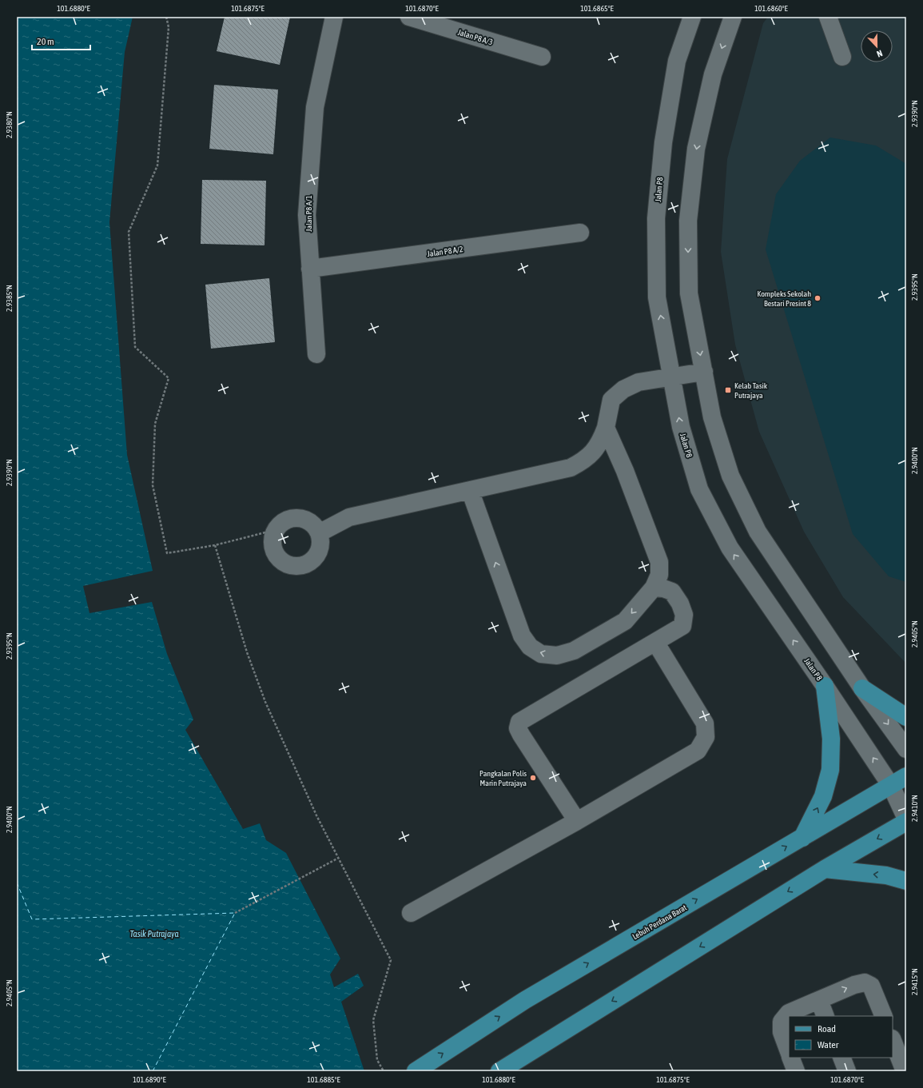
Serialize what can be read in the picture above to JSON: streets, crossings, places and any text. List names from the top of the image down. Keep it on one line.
{"streets":{"main road":["Lebuh Perdana Barat"],"street":["Jalan P8 A/3","Jalan P8","Jalan P8 A/1","Jalan P8 A/2"]},"crossings":[["Jalan P8","Lebuh Perdana Barat"],["Jalan P8 A/1","Jalan P8 A/2"]],"water":["Tasik Putrajaya"],"places":{"other":["Kompleks Sekolah Bestari Presint 8","Pangkalan Polis Marin Putrajaya"],"transit":["Kelab Tasik Putrajaya"]},"legend":["Road","Water"],"scale_bar":"20 m","north":"bottom","coordinates":["101.6880°E","101.6875°E","101.6870°E","101.6865°E","101.6860°E","2.9390°N","2.9380°N","2.9395°N","2.9385°N","2.9400°N","2.9405°N","2.9410°N","2.9415°N","101.6890°E","101.6885°E"]}
